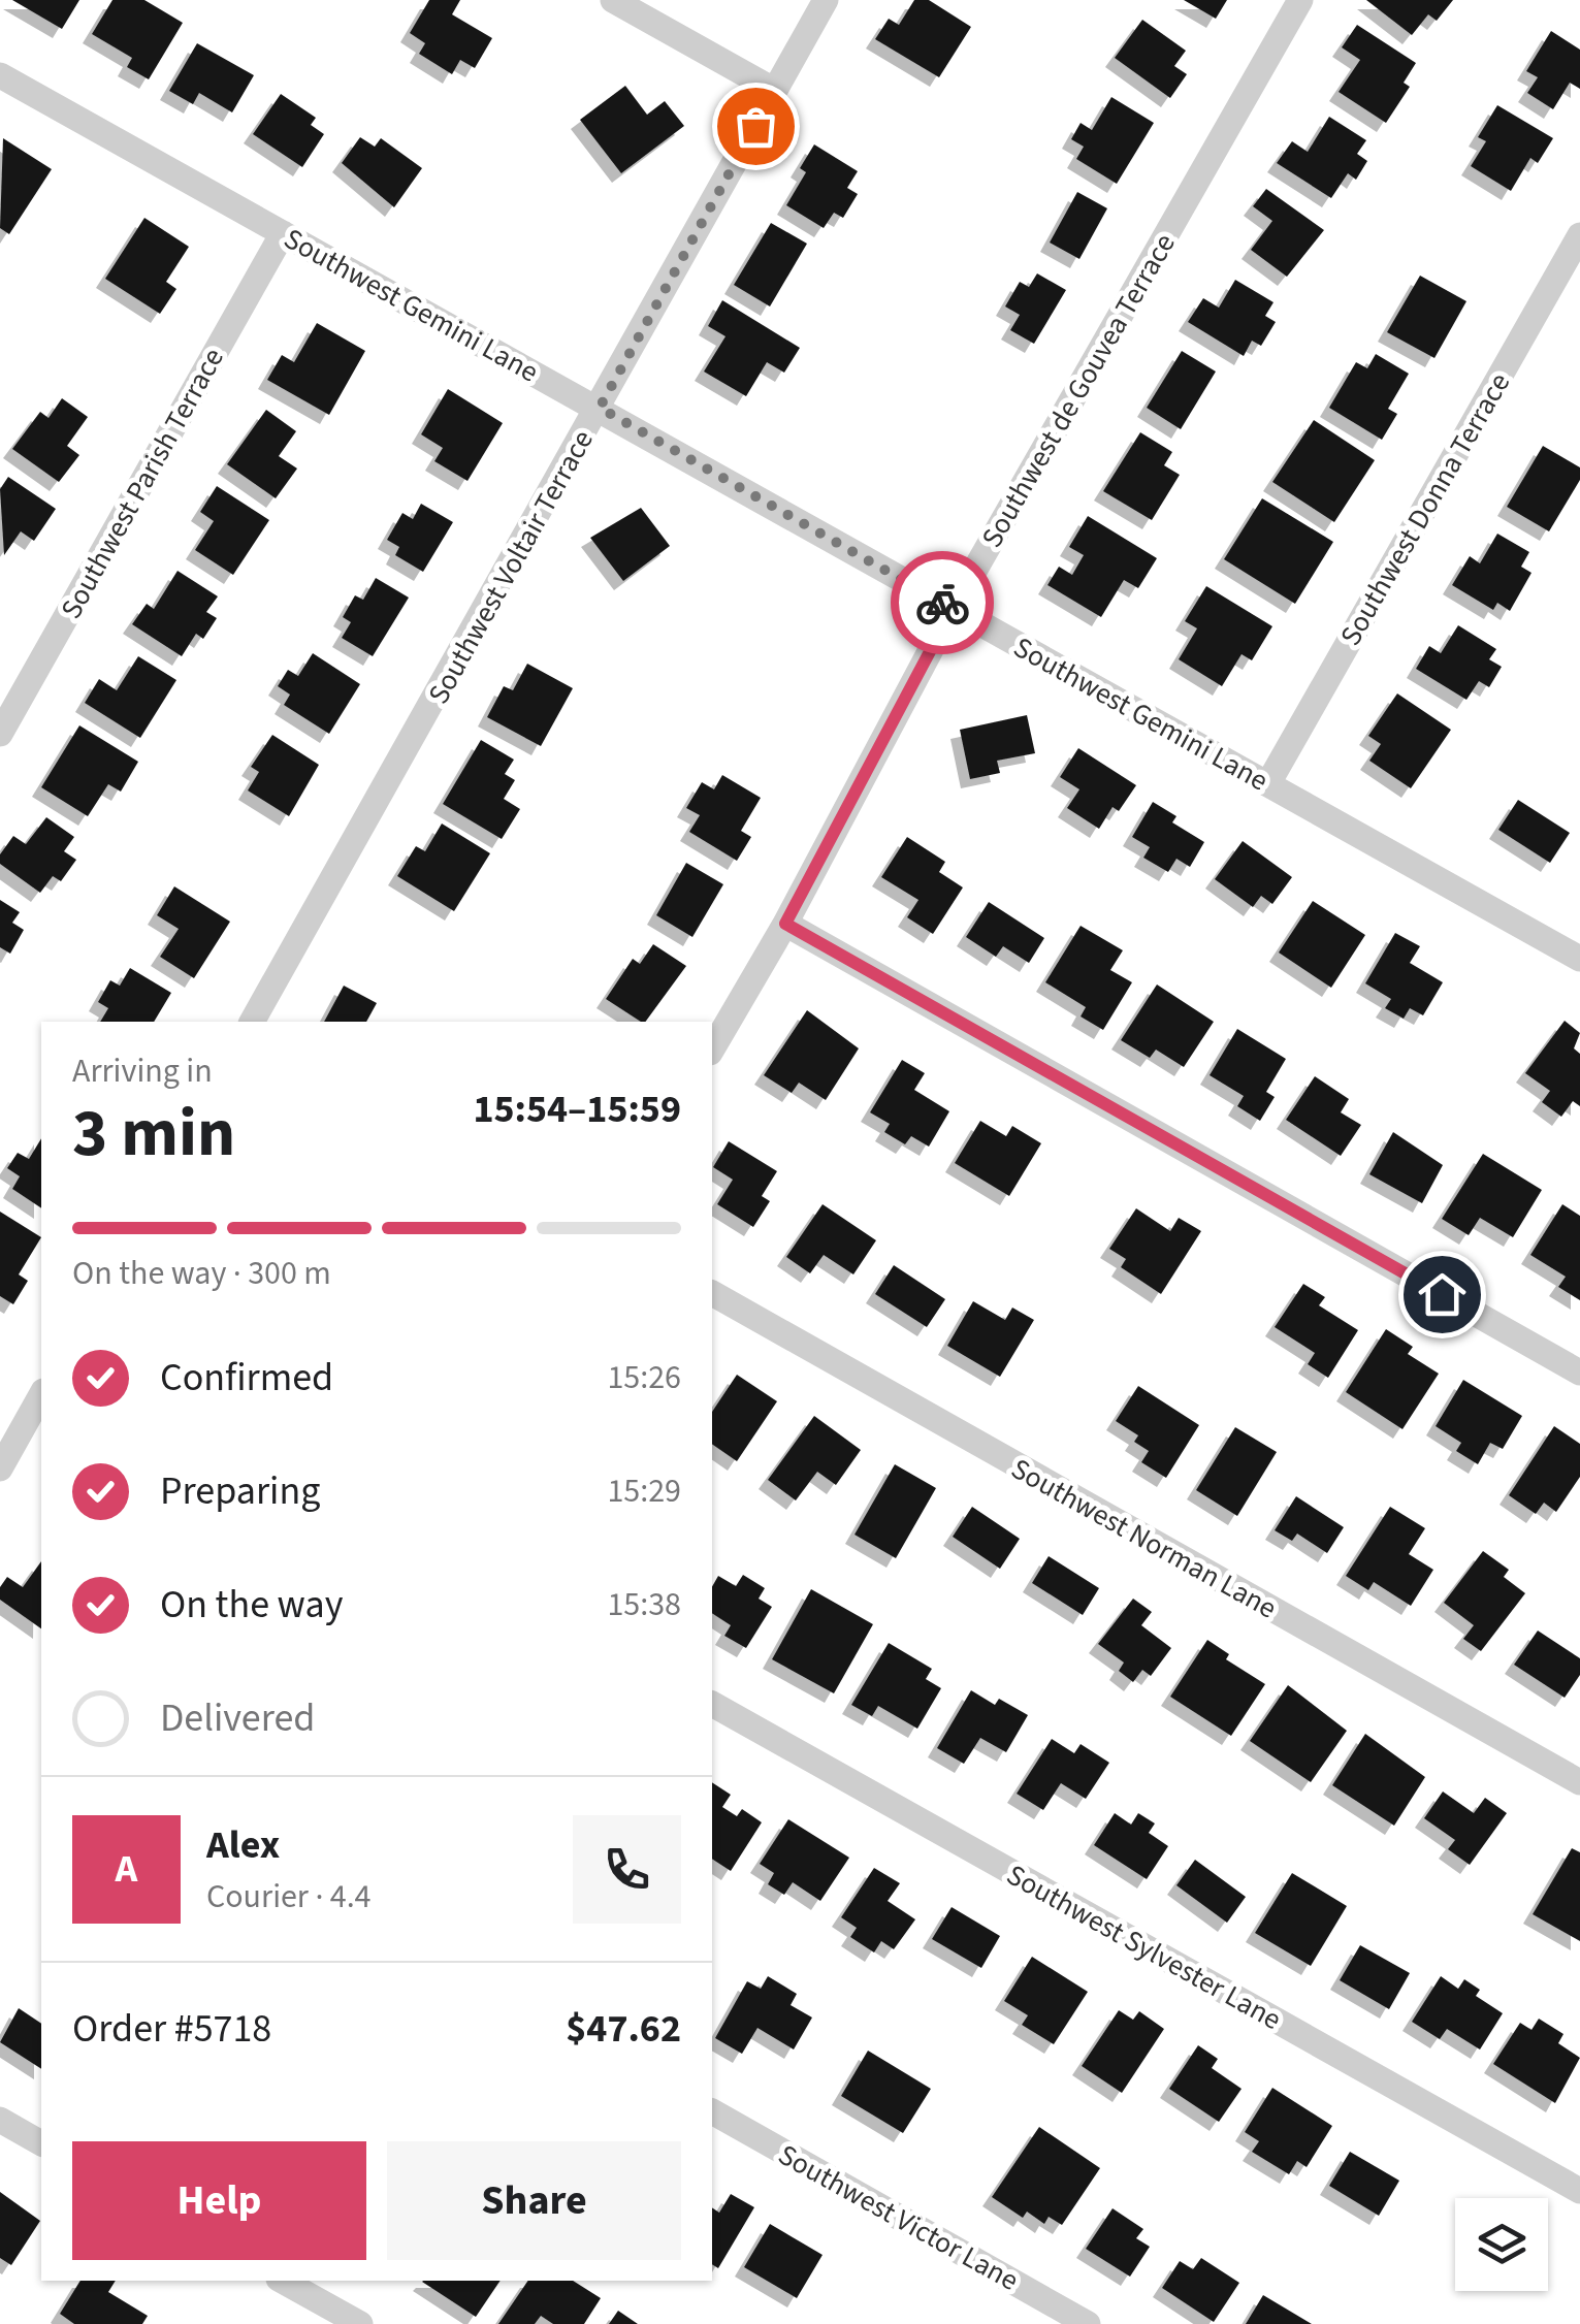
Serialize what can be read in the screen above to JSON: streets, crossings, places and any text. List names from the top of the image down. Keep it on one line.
{"streets":{"street":["Southwest Gemini Lane","Southwest de Gouvea Terrace","Southwest Parish Terrace","Southwest Donna Terrace","Southwest Voltair Terrace","Southwest Norman Lane","Southwest Sylvester Lane","Southwest Victor Lane"]},"crossings":[["Southwest Gemini Lane","Southwest de Gouvea Terrace"],["Southwest Gemini Lane","Southwest Parish Terrace"],["Southwest Gemini Lane","Southwest Donna Terrace"],["Southwest Gemini Lane","Southwest Voltair Terrace"]],"page":{"heading":["3 min","Arriving in","15:54–15:59"],"panel":["Alex","Courier · 4.4","Order #5718","$47.62"],"bar":"On the way · 300 m","list":[["Confirmed","15:26"],["Preparing","15:29"],["On the way","15:38"],"Delivered"],"round":"A","buttons":["Help","Share"]}}
